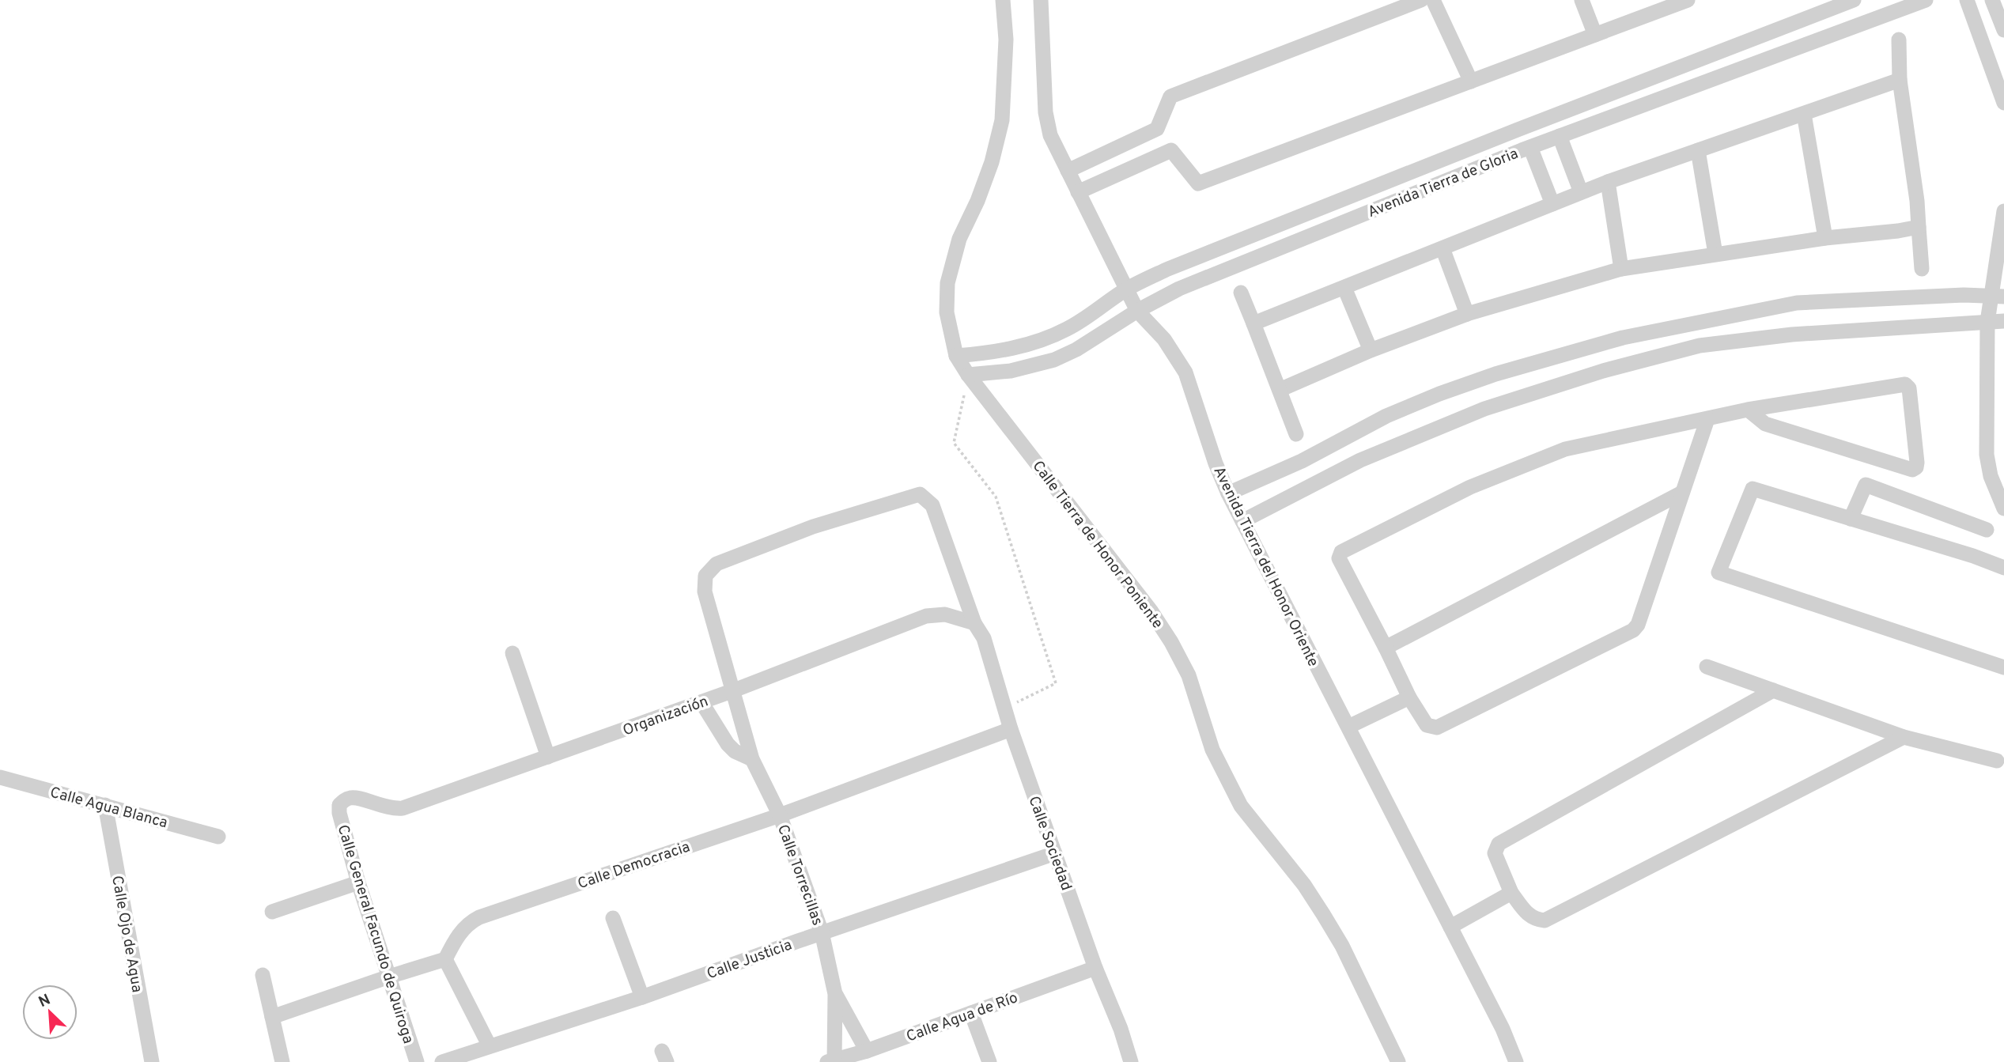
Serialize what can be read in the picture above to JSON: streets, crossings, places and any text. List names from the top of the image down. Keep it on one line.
{"streets":{"street":["Avenida Tierra de Gloria","Calle Tierra de Honor Poniente","Avenida Tierra del Honor Oriente","Organización","Calle Agua Blanca","Calle Sociedad","Calle Democracia","Calle Torrecillas","Calle Ojo de Agua","Calle General Facundo de Quiroga","Calle Justicia","Calle Agua de Río"]},"crossings":[["Avenida Tierra de Gloria","Calle Tierra de Honor Poniente"],["Avenida Tierra de Gloria","Avenida Tierra del Honor Oriente"],["Organización","Calle Sociedad"],["Organización","Calle Torrecillas"],["Organización","Calle General Facundo de Quiroga"],["Calle Agua Blanca","Calle Ojo de Agua"],["Calle Sociedad","Calle Democracia"],["Calle Sociedad","Calle Torrecillas"],["Calle Sociedad","Calle Justicia"],["Calle Sociedad","Calle Agua de Río"],["Calle Democracia","Calle Torrecillas"],["Calle Torrecillas","Calle Justicia"],["Calle Torrecillas","Calle Agua de Río"]],"north":"top left"}
